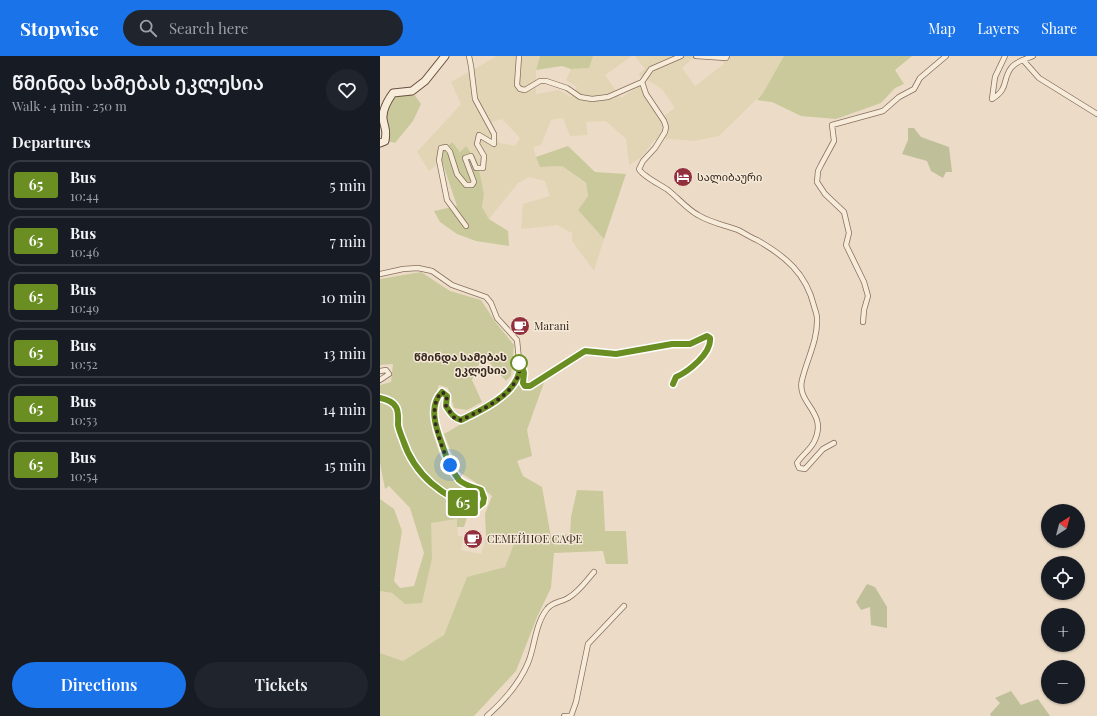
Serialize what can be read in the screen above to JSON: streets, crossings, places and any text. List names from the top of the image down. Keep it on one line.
{"places":{"hotel":["სალიბაური"],"cafe":["Marani","СЕМЕЙНОЕ САФЕ"],"other":["წმინდა სამებას ეკლესია"]},"lines":["bus line 65"],"north":"top right","page":{"header":"Stopwise","search":"Search here","nav":["Map","Layers","Share"],"heading":[["წმინდა სამებას ეკლესია","Walk · 4 min · 250 m"],"Departures"],"on_map":"65","list":[{"mark":"65","name":"Bus","note":"10:44","value":"5 min"},{"mark":"65","name":"Bus","note":"10:46","value":"7 min"},{"mark":"65","name":"Bus","note":"10:49","value":"10 min"},{"mark":"65","name":"Bus","note":"10:52","value":"13 min"},{"mark":"65","name":"Bus","note":"10:53","value":"14 min"},{"mark":"65","name":"Bus","note":"10:54","value":"15 min"}],"map_buttons":["+","−"],"buttons":["Directions","Tickets"]}}
